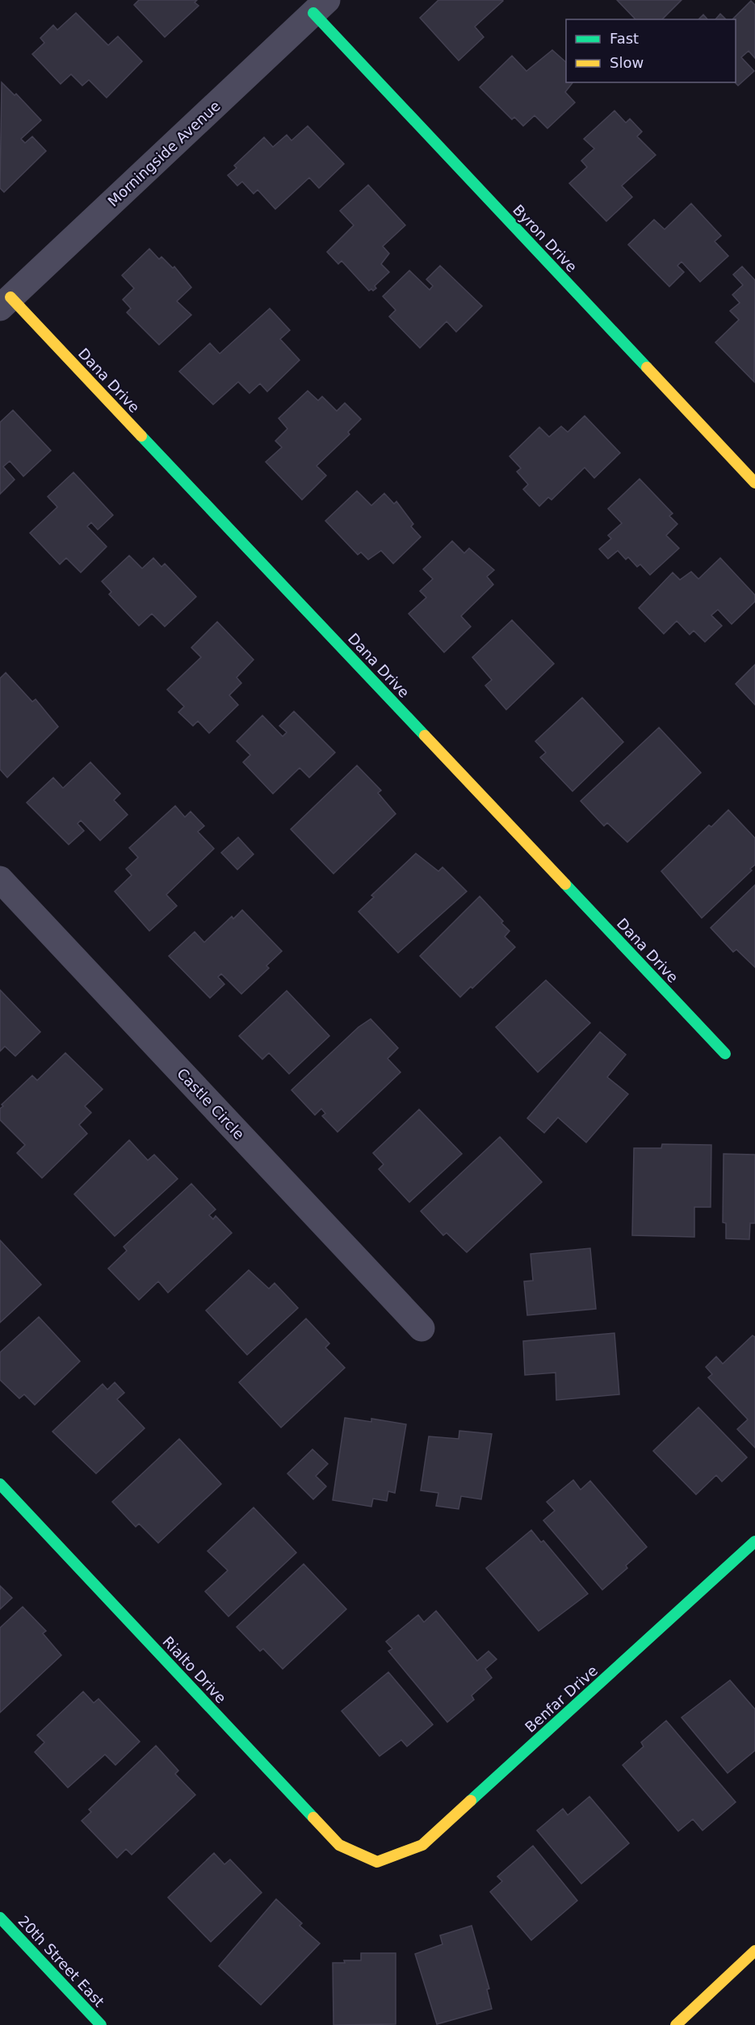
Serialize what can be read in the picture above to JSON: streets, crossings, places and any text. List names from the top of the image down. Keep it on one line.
{"streets":{"street":["Morningside Avenue","Byron Drive","Dana Drive","Castle Circle","Rialto Drive","Benfar Drive","20th Street East"]},"crossings":[["Morningside Avenue","Byron Drive"],["Morningside Avenue","Dana Drive"],["Rialto Drive","Benfar Drive"]],"legend":["Fast","Slow"]}
